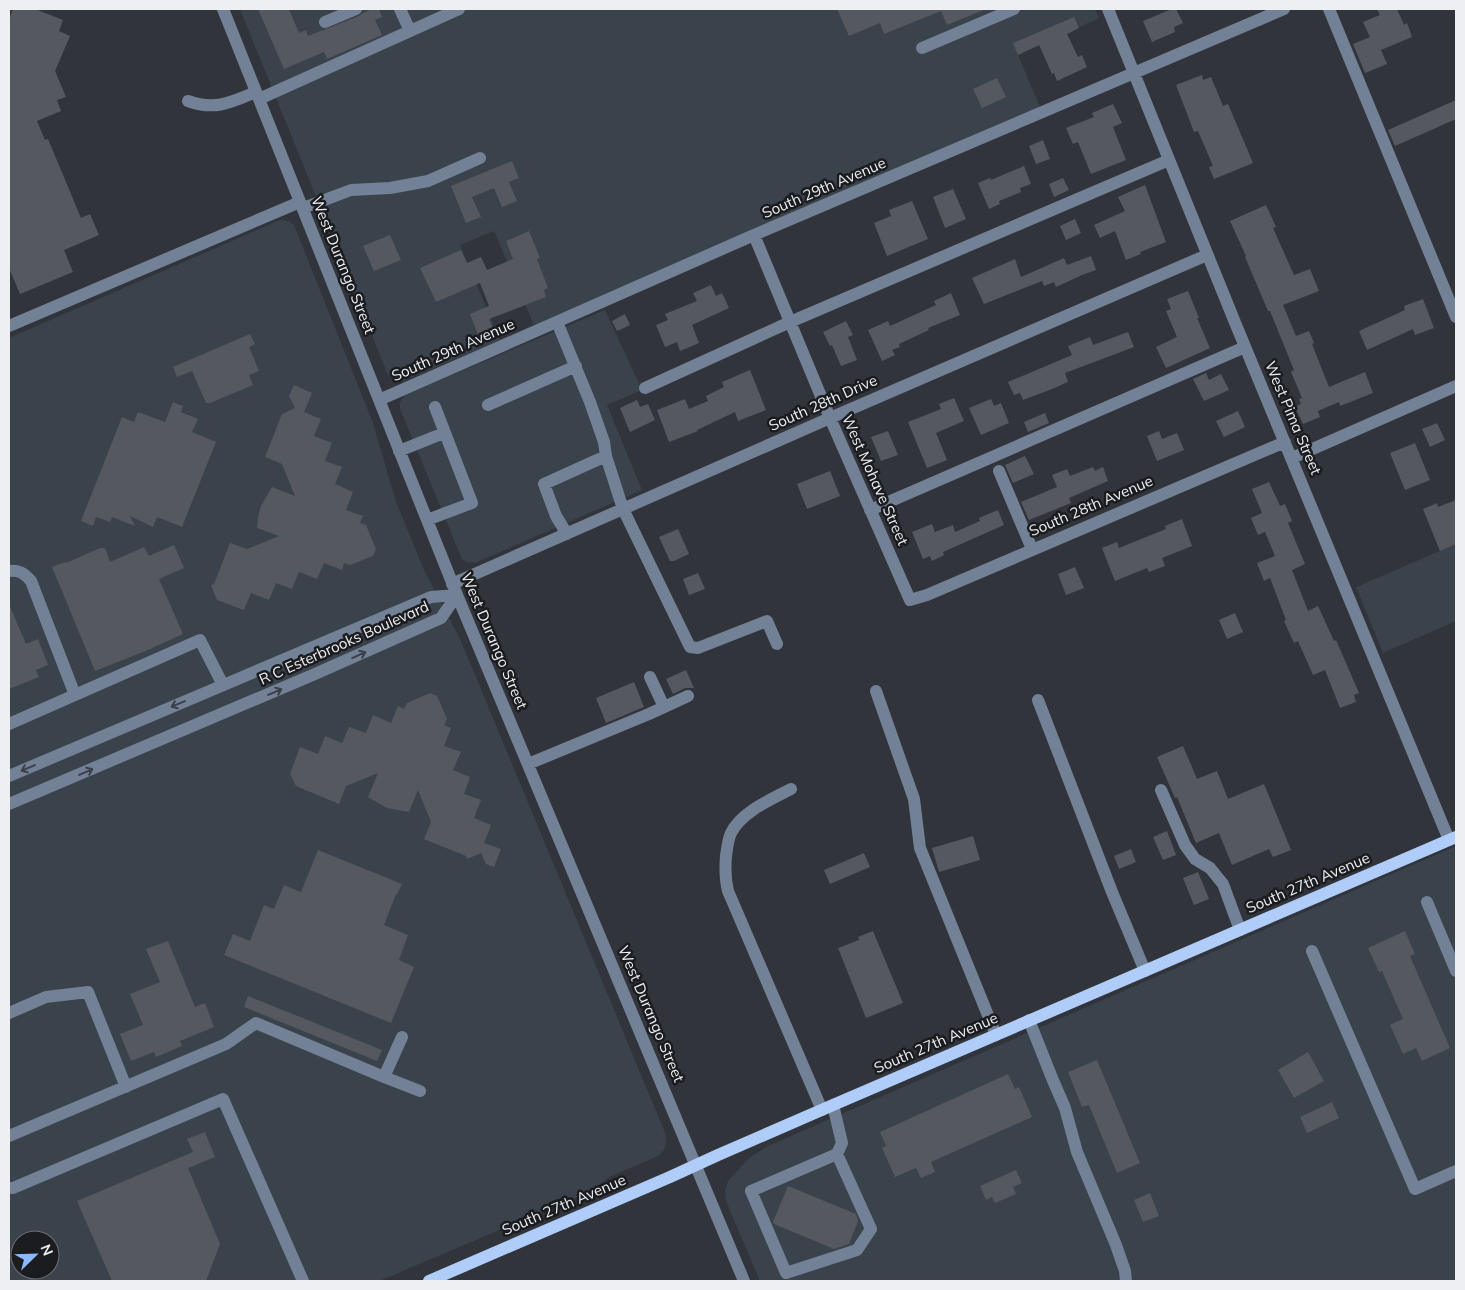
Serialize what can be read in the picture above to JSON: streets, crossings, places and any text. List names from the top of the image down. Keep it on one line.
{"streets":{"main road":["South 27th Avenue"],"street":["South 29th Avenue","West Durango Street","South 28th Drive","West Pima Street","West Mohave Street","South 28th Avenue","R C Esterbrooks Boulevard"]},"crossings":[["South 29th Avenue","West Durango Street"],["South 29th Avenue","West Pima Street"],["South 29th Avenue","West Mohave Street"],["West Durango Street","South 28th Drive"],["West Durango Street","R C Esterbrooks Boulevard"],["West Durango Street","South 27th Avenue"],["South 28th Drive","West Pima Street"],["South 28th Drive","West Mohave Street"],["South 28th Drive","R C Esterbrooks Boulevard"],["West Pima Street","South 28th Avenue"],["West Pima Street","South 27th Avenue"],["West Mohave Street","South 28th Avenue"]],"north":"top right"}
